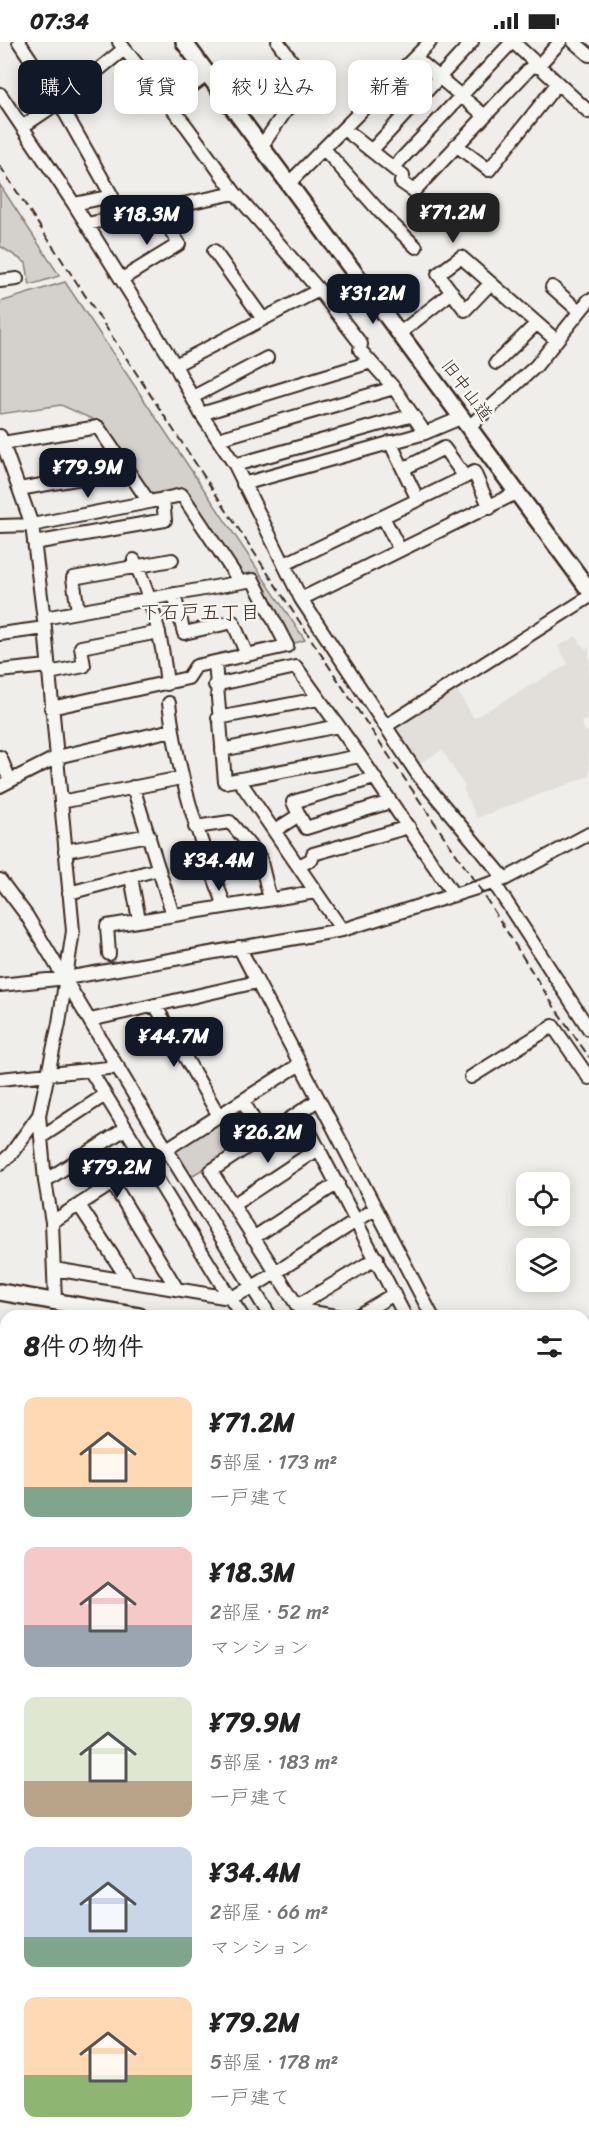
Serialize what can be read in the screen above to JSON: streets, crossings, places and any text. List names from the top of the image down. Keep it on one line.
{"streets":{"main road":["旧中山道"]},"districts":["下石戸五丁目"],"page":{"status":"07:34","chip":["購入","賃貸","絞り込み","新着"],"price":["¥71.2M","¥18.3M","¥31.2M","¥79.9M","¥34.4M","¥44.7M","¥26.2M","¥79.2M"],"heading":"8件の物件","list":[{"name":"¥71.2M","note":"5部屋 · 173 m² · 一戸建て"},{"name":"¥18.3M","note":"2部屋 · 52 m² · マンション"},{"name":"¥79.9M","note":"5部屋 · 183 m² · 一戸建て"},{"name":"¥34.4M","note":"2部屋 · 66 m² · マンション"},{"name":"¥79.2M","note":"5部屋 · 178 m² · 一戸建て"}]}}
